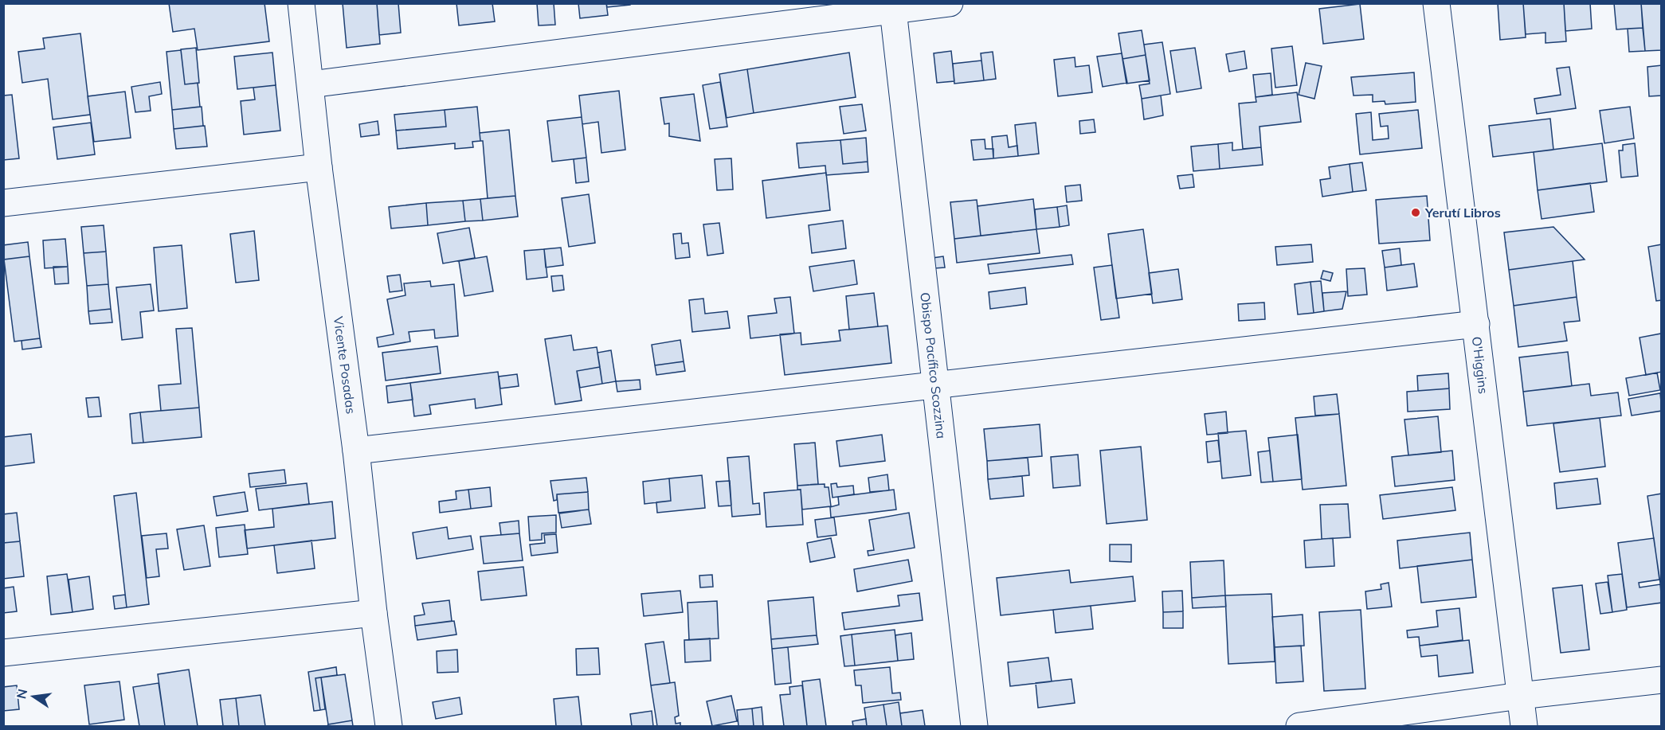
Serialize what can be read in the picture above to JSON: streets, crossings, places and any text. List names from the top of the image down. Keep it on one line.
{"streets":{"street":["Vicente Posadas","O'Higgins","Obispo Pacífico Scozzina"]},"places":["Yerutí Libros"],"north":"left"}
